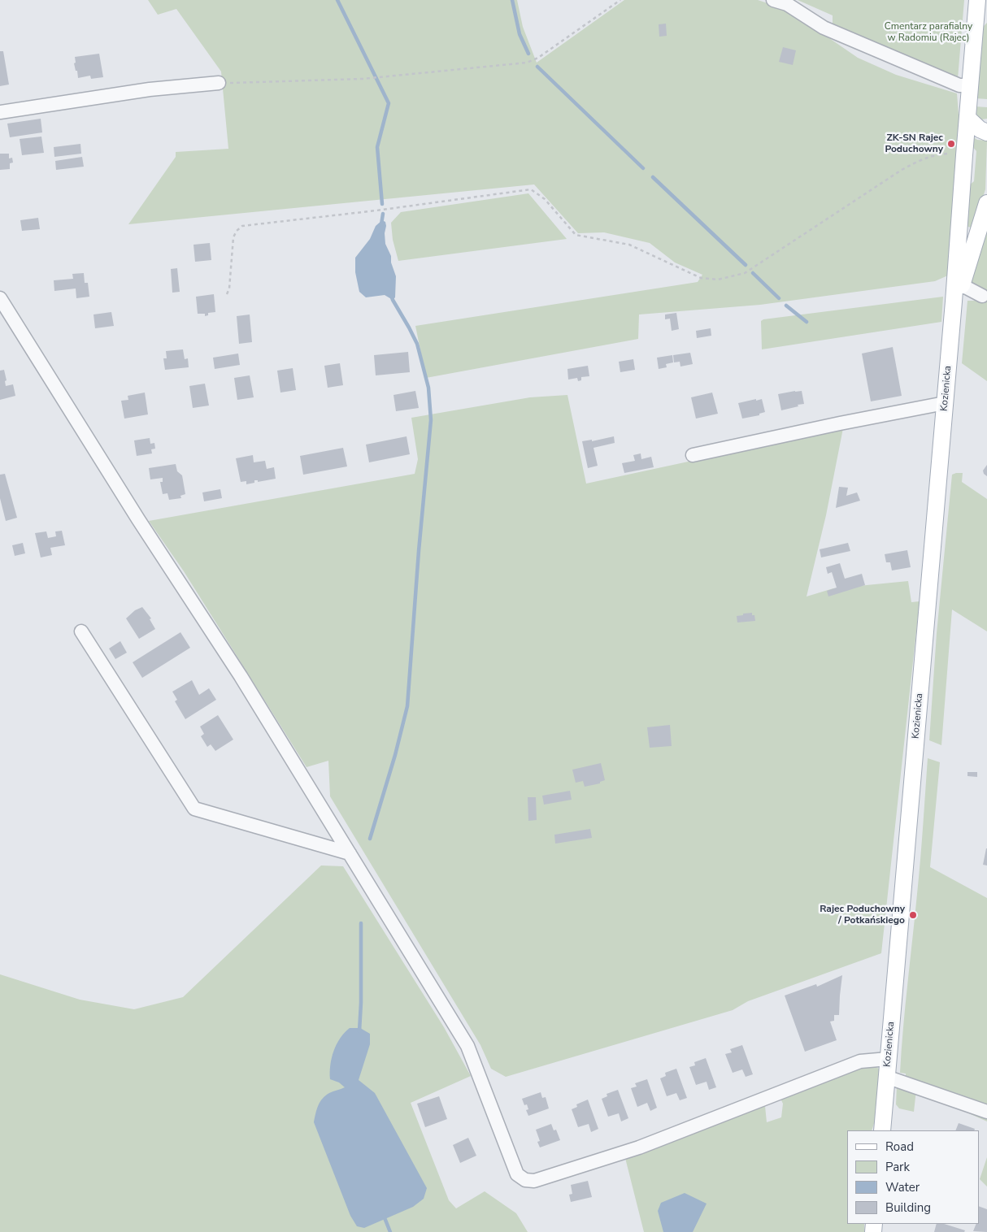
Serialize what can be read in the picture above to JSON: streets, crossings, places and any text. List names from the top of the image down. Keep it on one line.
{"streets":{"main road":["Kozienicka"]},"parks":["Cmentarz parafialny w Radomiu (Rajec)"],"places":["ZK-SN Rajec Poduchowny","Rajec Poduchowny / Potkańskiego"],"legend":["Road","Park","Water","Building"]}
